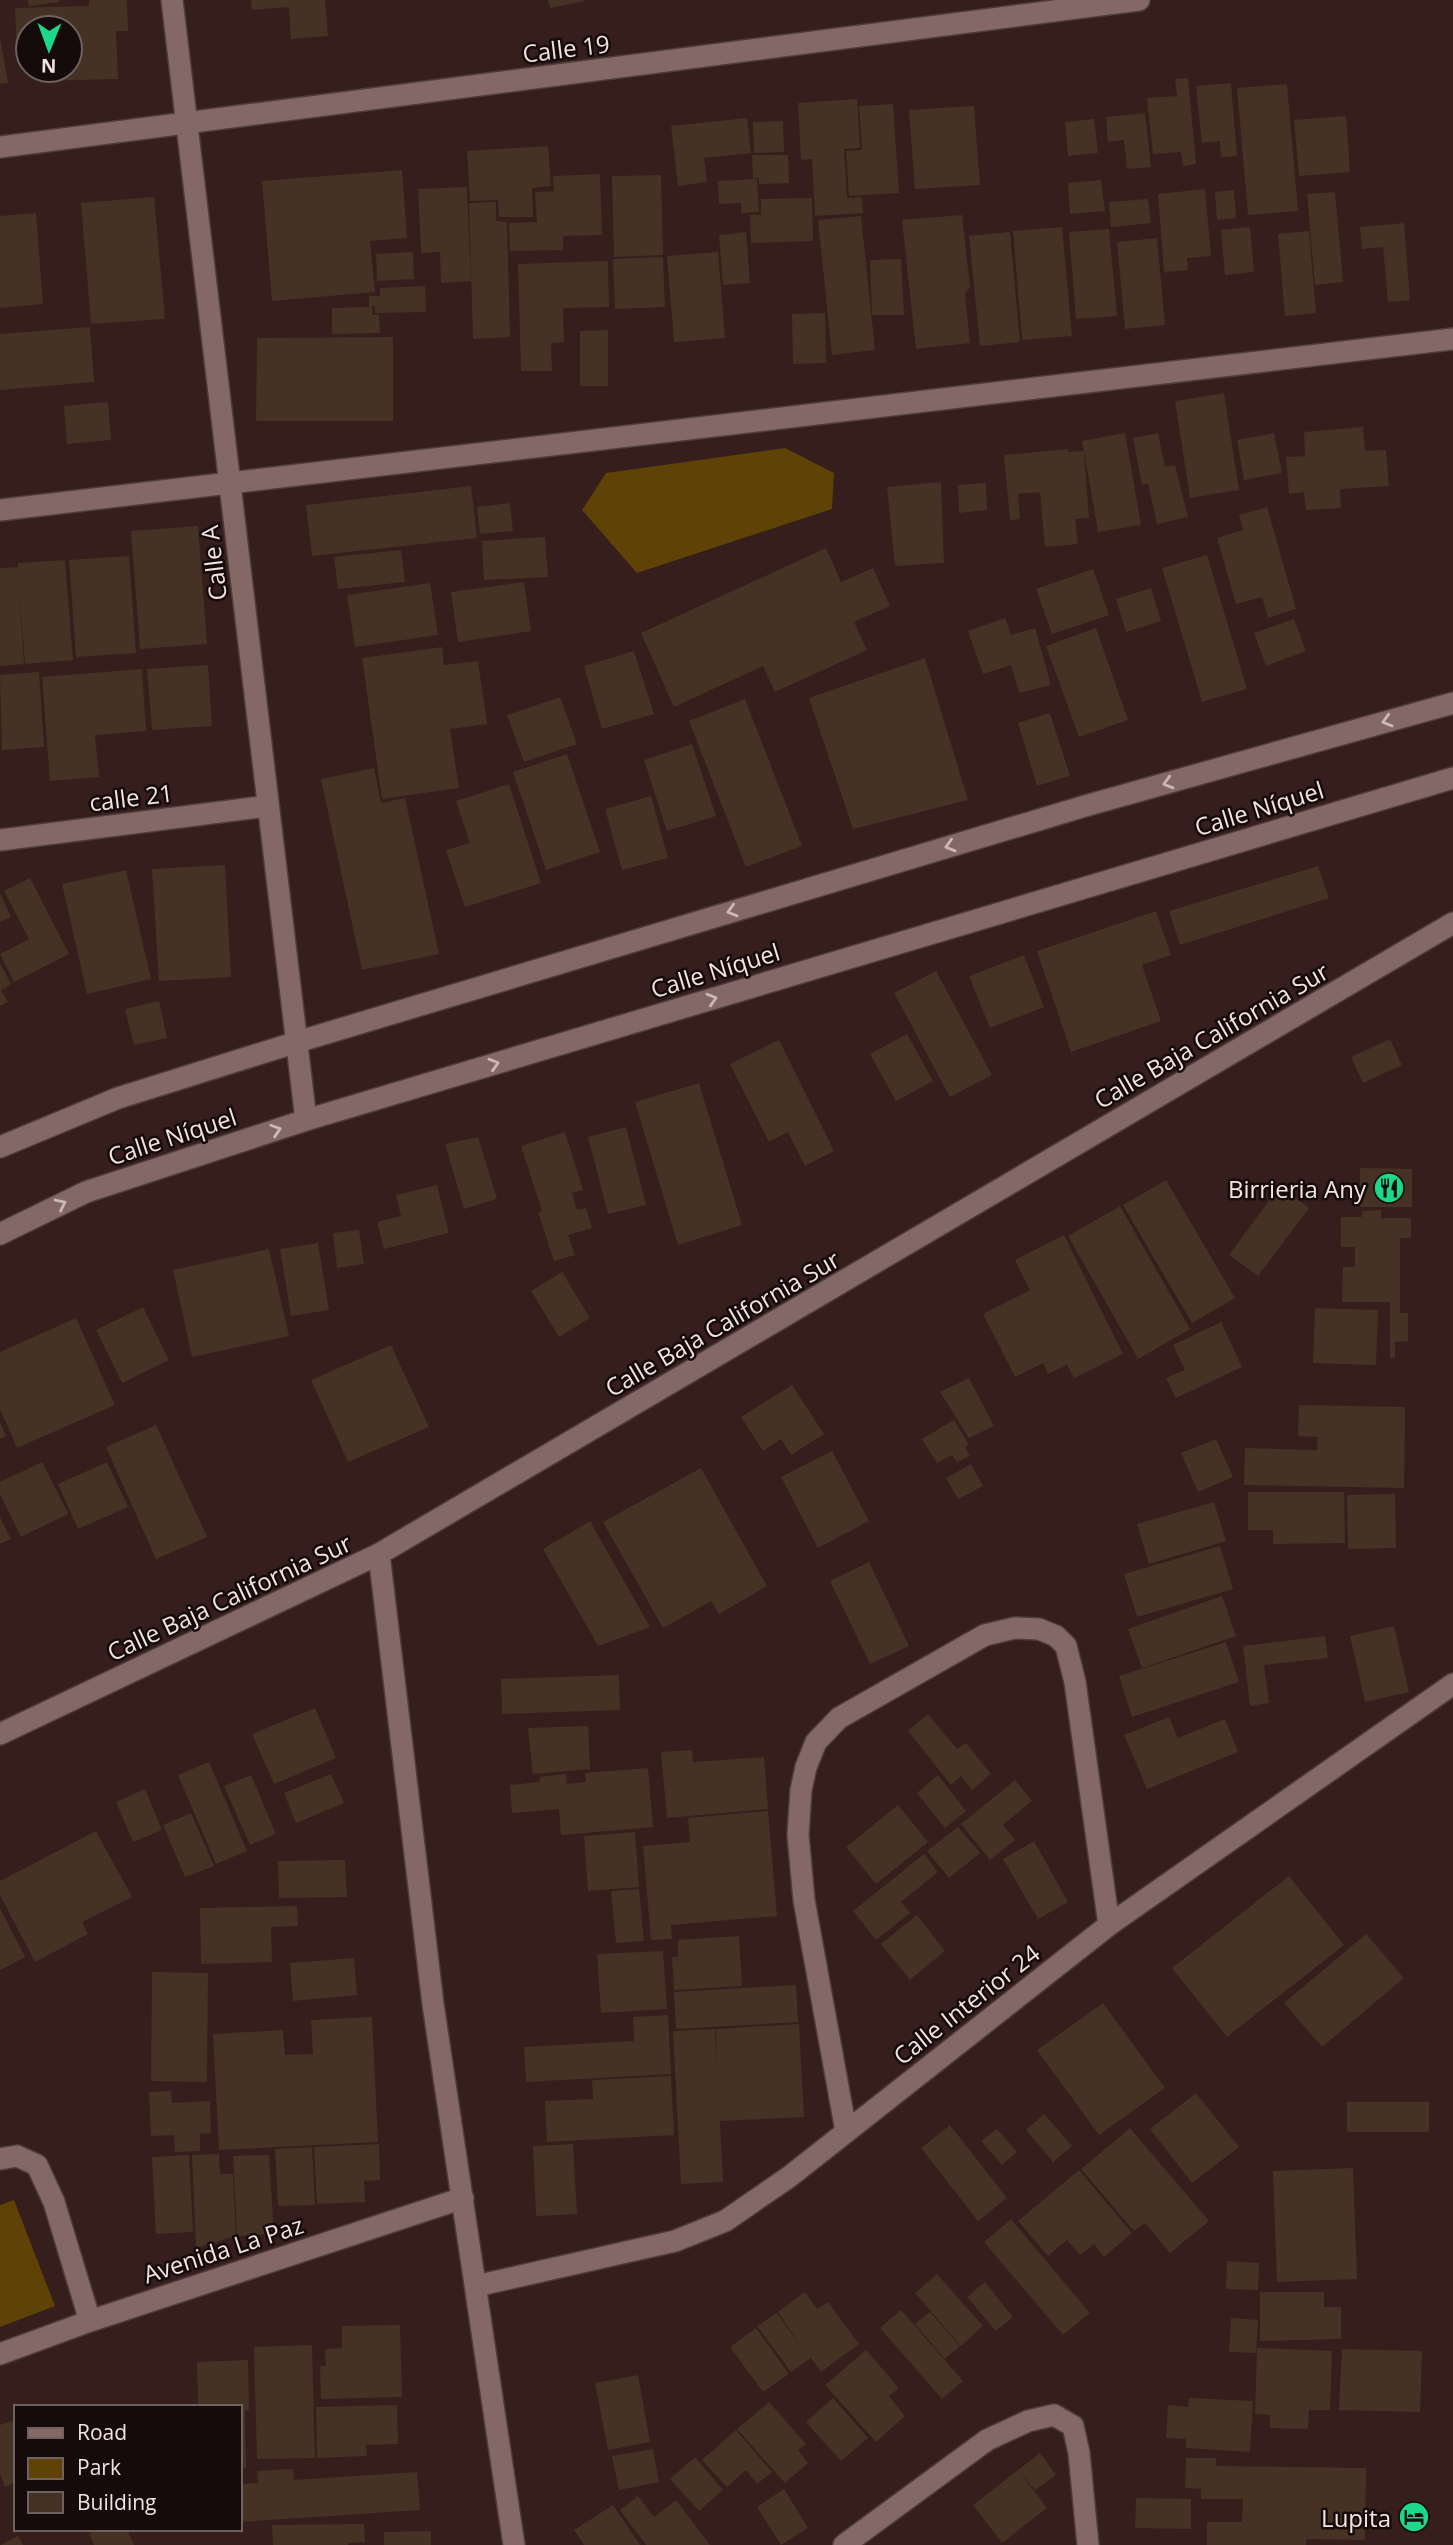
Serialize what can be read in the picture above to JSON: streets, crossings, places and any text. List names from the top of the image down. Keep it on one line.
{"streets":{"street":["Calle 19","Calle A","calle 21","Calle Níquel","Calle Baja California Sur","Calle Interior 24","Avenida La Paz"]},"crossings":[["Calle 19","Calle A"],["Calle A","calle 21"],["Calle A","Calle Níquel"]],"places":{"restaurant":["Birrieria Any"],"hotel":["Lupita"]},"legend":["Road","Park","Building"],"north":"bottom"}
